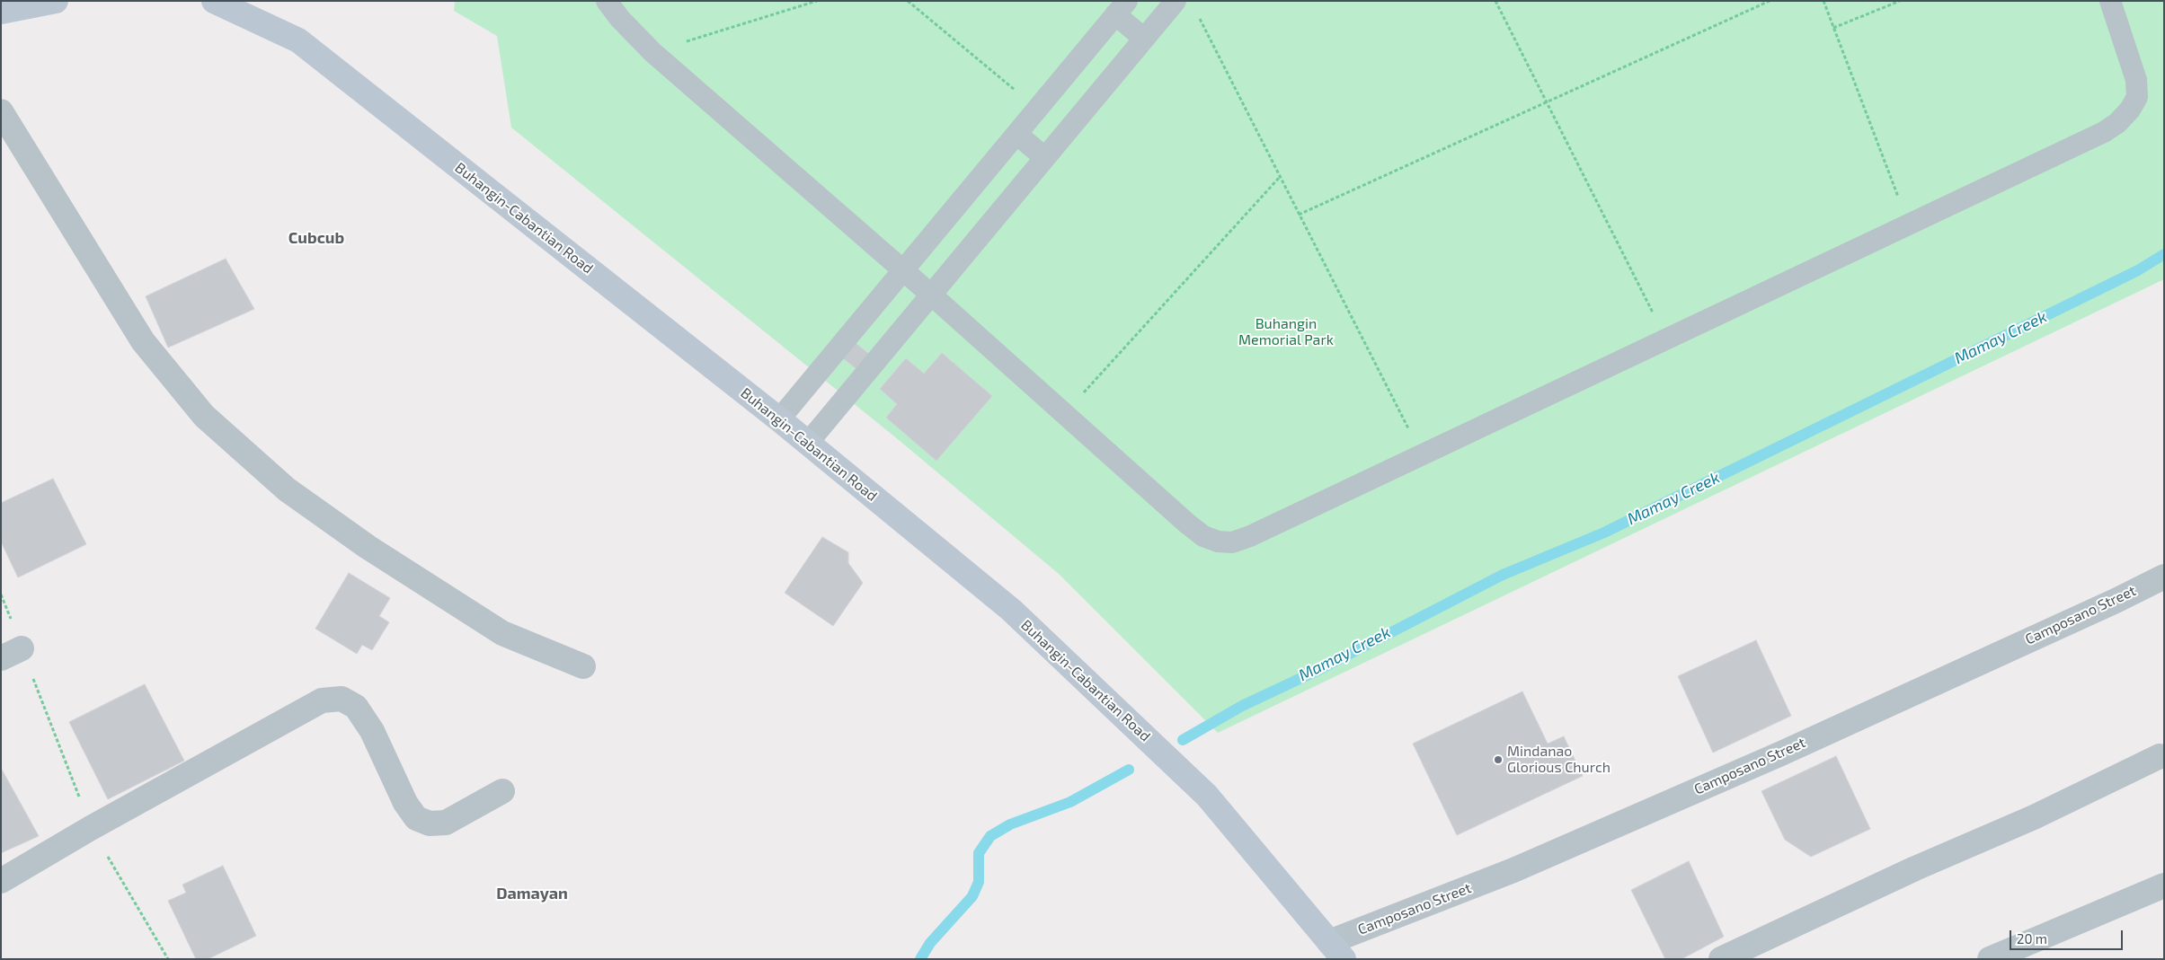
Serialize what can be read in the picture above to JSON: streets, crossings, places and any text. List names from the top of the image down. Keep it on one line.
{"streets":{"main road":["Buhangin-Cabantian Road"],"street":["Camposano Street"]},"crossings":[["Buhangin-Cabantian Road","Camposano Street"]],"districts":["Cubcub","Damayan"],"water":["Mamay Creek"],"parks":["Buhangin Memorial Park"],"places":["Mindanao Glorious Church"],"scale_bar":"20 m"}
